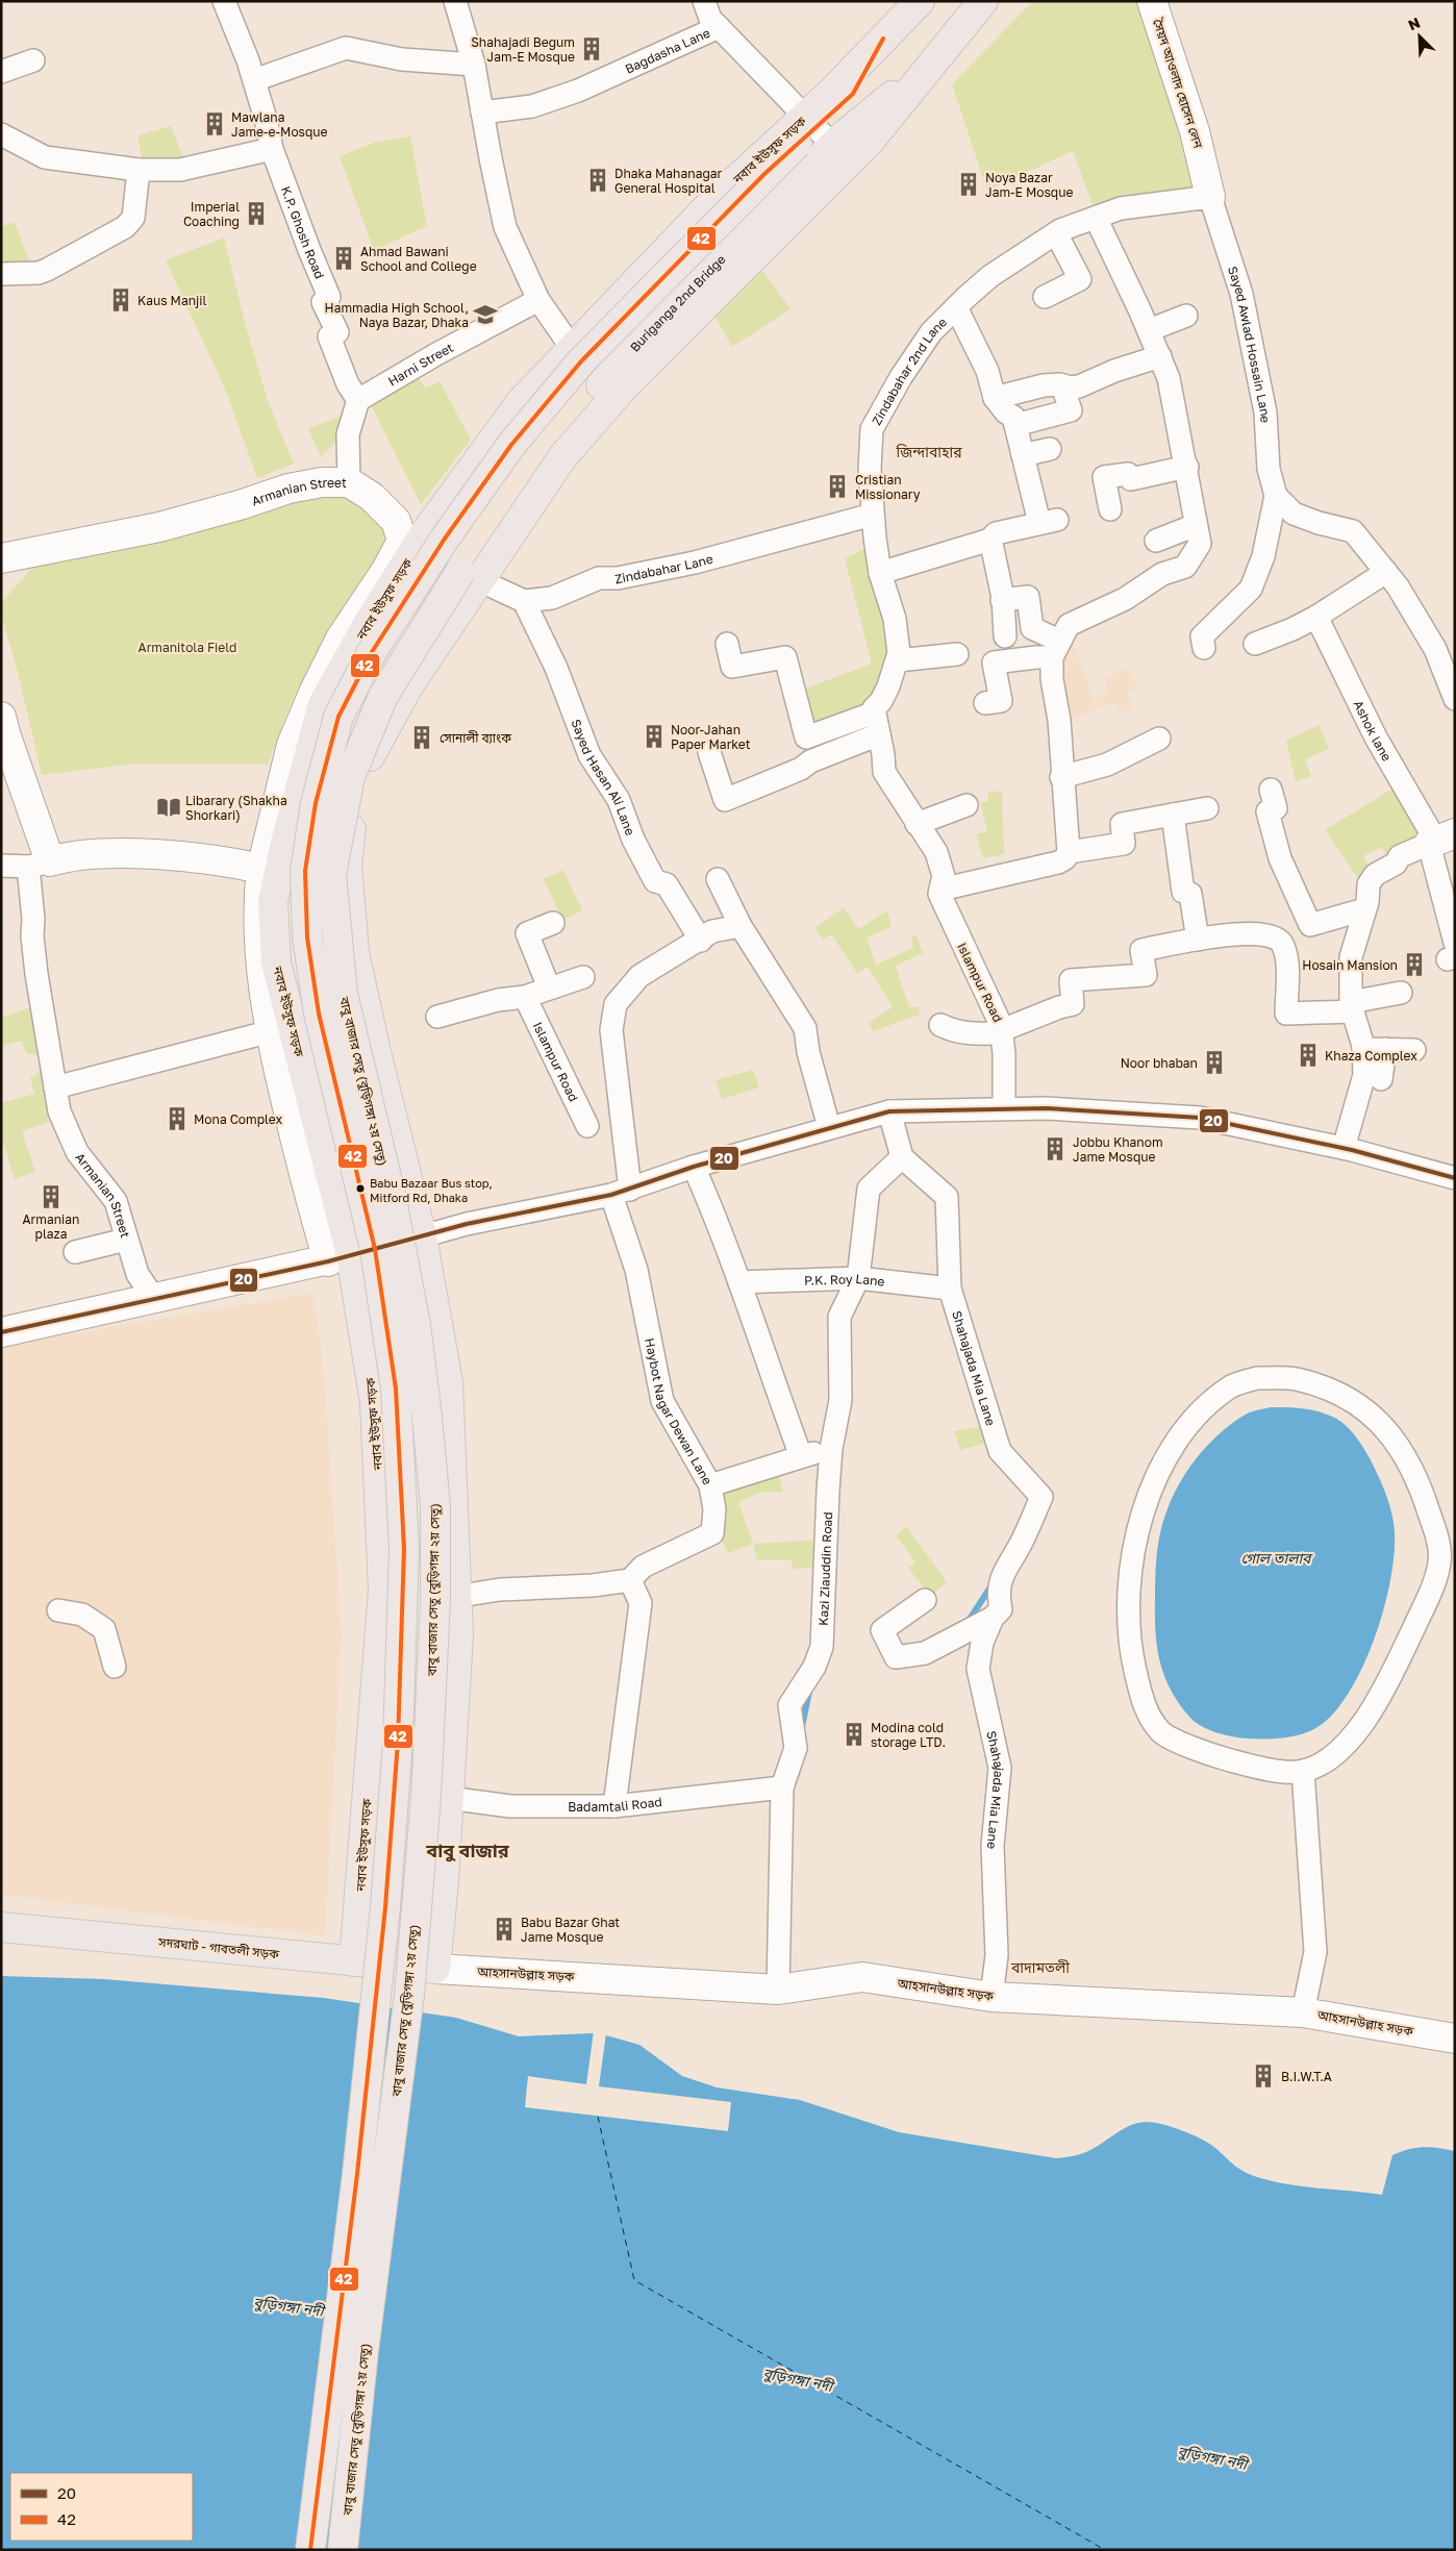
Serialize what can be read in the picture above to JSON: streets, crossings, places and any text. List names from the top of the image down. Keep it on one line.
{"streets":{"highway":["নবাব ইউসুফ সড়ক","Buriganga 2nd Bridge","বাবু বাজার সেতু (বুড়িগঙ্গা ২য় সেতু)","সদরঘাট - গাবতলী সড়ক"],"street":["Bagdasha Lane","সৈয়দ আওলাদ হোসেন লেন","K.P. Ghosh Road","Sayed Awlad Hossain Lane","Harni Street","Zindabahar 2nd Lane","Armanian Street","Zindabahar Lane","Ashok lane","Sayed Hasan Ali Lane","Islampur Road","P.K. Roy Lane","Shahajada Mia Lane","Haybot Nagar Dewan Lane","Kazi Ziauddin Road","Badamtali Road","আহসানউল্লাহ সড়ক"]},"crossings":[["Bagdasha Lane","নবাব ইউসুফ সড়ক"],["Bagdasha Lane","Buriganga 2nd Bridge"],["Bagdasha Lane","বাবু বাজার সেতু (বুড়িগঙ্গা ২য় সেতু)"],["সৈয়দ আওলাদ হোসেন লেন","Sayed Awlad Hossain Lane"],["সৈয়দ আওলাদ হোসেন লেন","Zindabahar 2nd Lane"],["নবাব ইউসুফ সড়ক","Buriganga 2nd Bridge"],["নবাব ইউসুফ সড়ক","Armanian Street"],["নবাব ইউসুফ সড়ক","বাবু বাজার সেতু (বুড়িগঙ্গা ২য় সেতু)"],["নবাব ইউসুফ সড়ক","সদরঘাট - গাবতলী সড়ক"],["K.P. Ghosh Road","Harni Street"],["Buriganga 2nd Bridge","বাবু বাজার সেতু (বুড়িগঙ্গা ২য় সেতু)"],["Sayed Awlad Hossain Lane","Zindabahar 2nd Lane"],["Zindabahar 2nd Lane","Zindabahar Lane"],["Zindabahar Lane","Sayed Hasan Ali Lane"],["P.K. Roy Lane","Shahajada Mia Lane"],["P.K. Roy Lane","Kazi Ziauddin Road"],["Shahajada Mia Lane","Kazi Ziauddin Road"],["Shahajada Mia Lane","আহসানউল্লাহ সড়ক"],["Kazi Ziauddin Road","Badamtali Road"],["Kazi Ziauddin Road","আহসানউল্লাহ সড়ক"],["সদরঘাট - গাবতলী সড়ক","আহসানউল্লাহ সড়ক"]],"districts":["জিন্দাবাহার","বাবু বাজার","বাদামতলী"],"water":["গোল তালাব","বুড়িগঙ্গা নদী"],"parks":["Armanitola Field"],"places":{"building":["Shahajadi Begum Jam-E Mosque","Mawlana Jame-e-Mosque","Dhaka Mahanagar General Hospital","Noya Bazar Jam-E Mosque","Imperial Coaching","Ahmad Bawani School and College","Kaus Manjil","Cristian Missionary","Noor-Jahan Paper Market","সোনালী ব্যাংক","Hosain Mansion","Khaza Complex","Noor bhaban","Mona Complex","Jobbu Khanom Jame Mosque","Armanian plaza","Modina cold storage LTD.","Babu Bazar Ghat Jame Mosque","B.I.W.T.A"],"school or university":["Hammadia High School, Naya Bazar, Dhaka"],"library":["Libarary (Shakha Shorkari)"],"other":["Babu Bazaar Bus stop, Mitford Rd, Dhaka"]},"lines":["transit line 42","transit line 20"],"legend":["20","42"],"north":"top left"}
